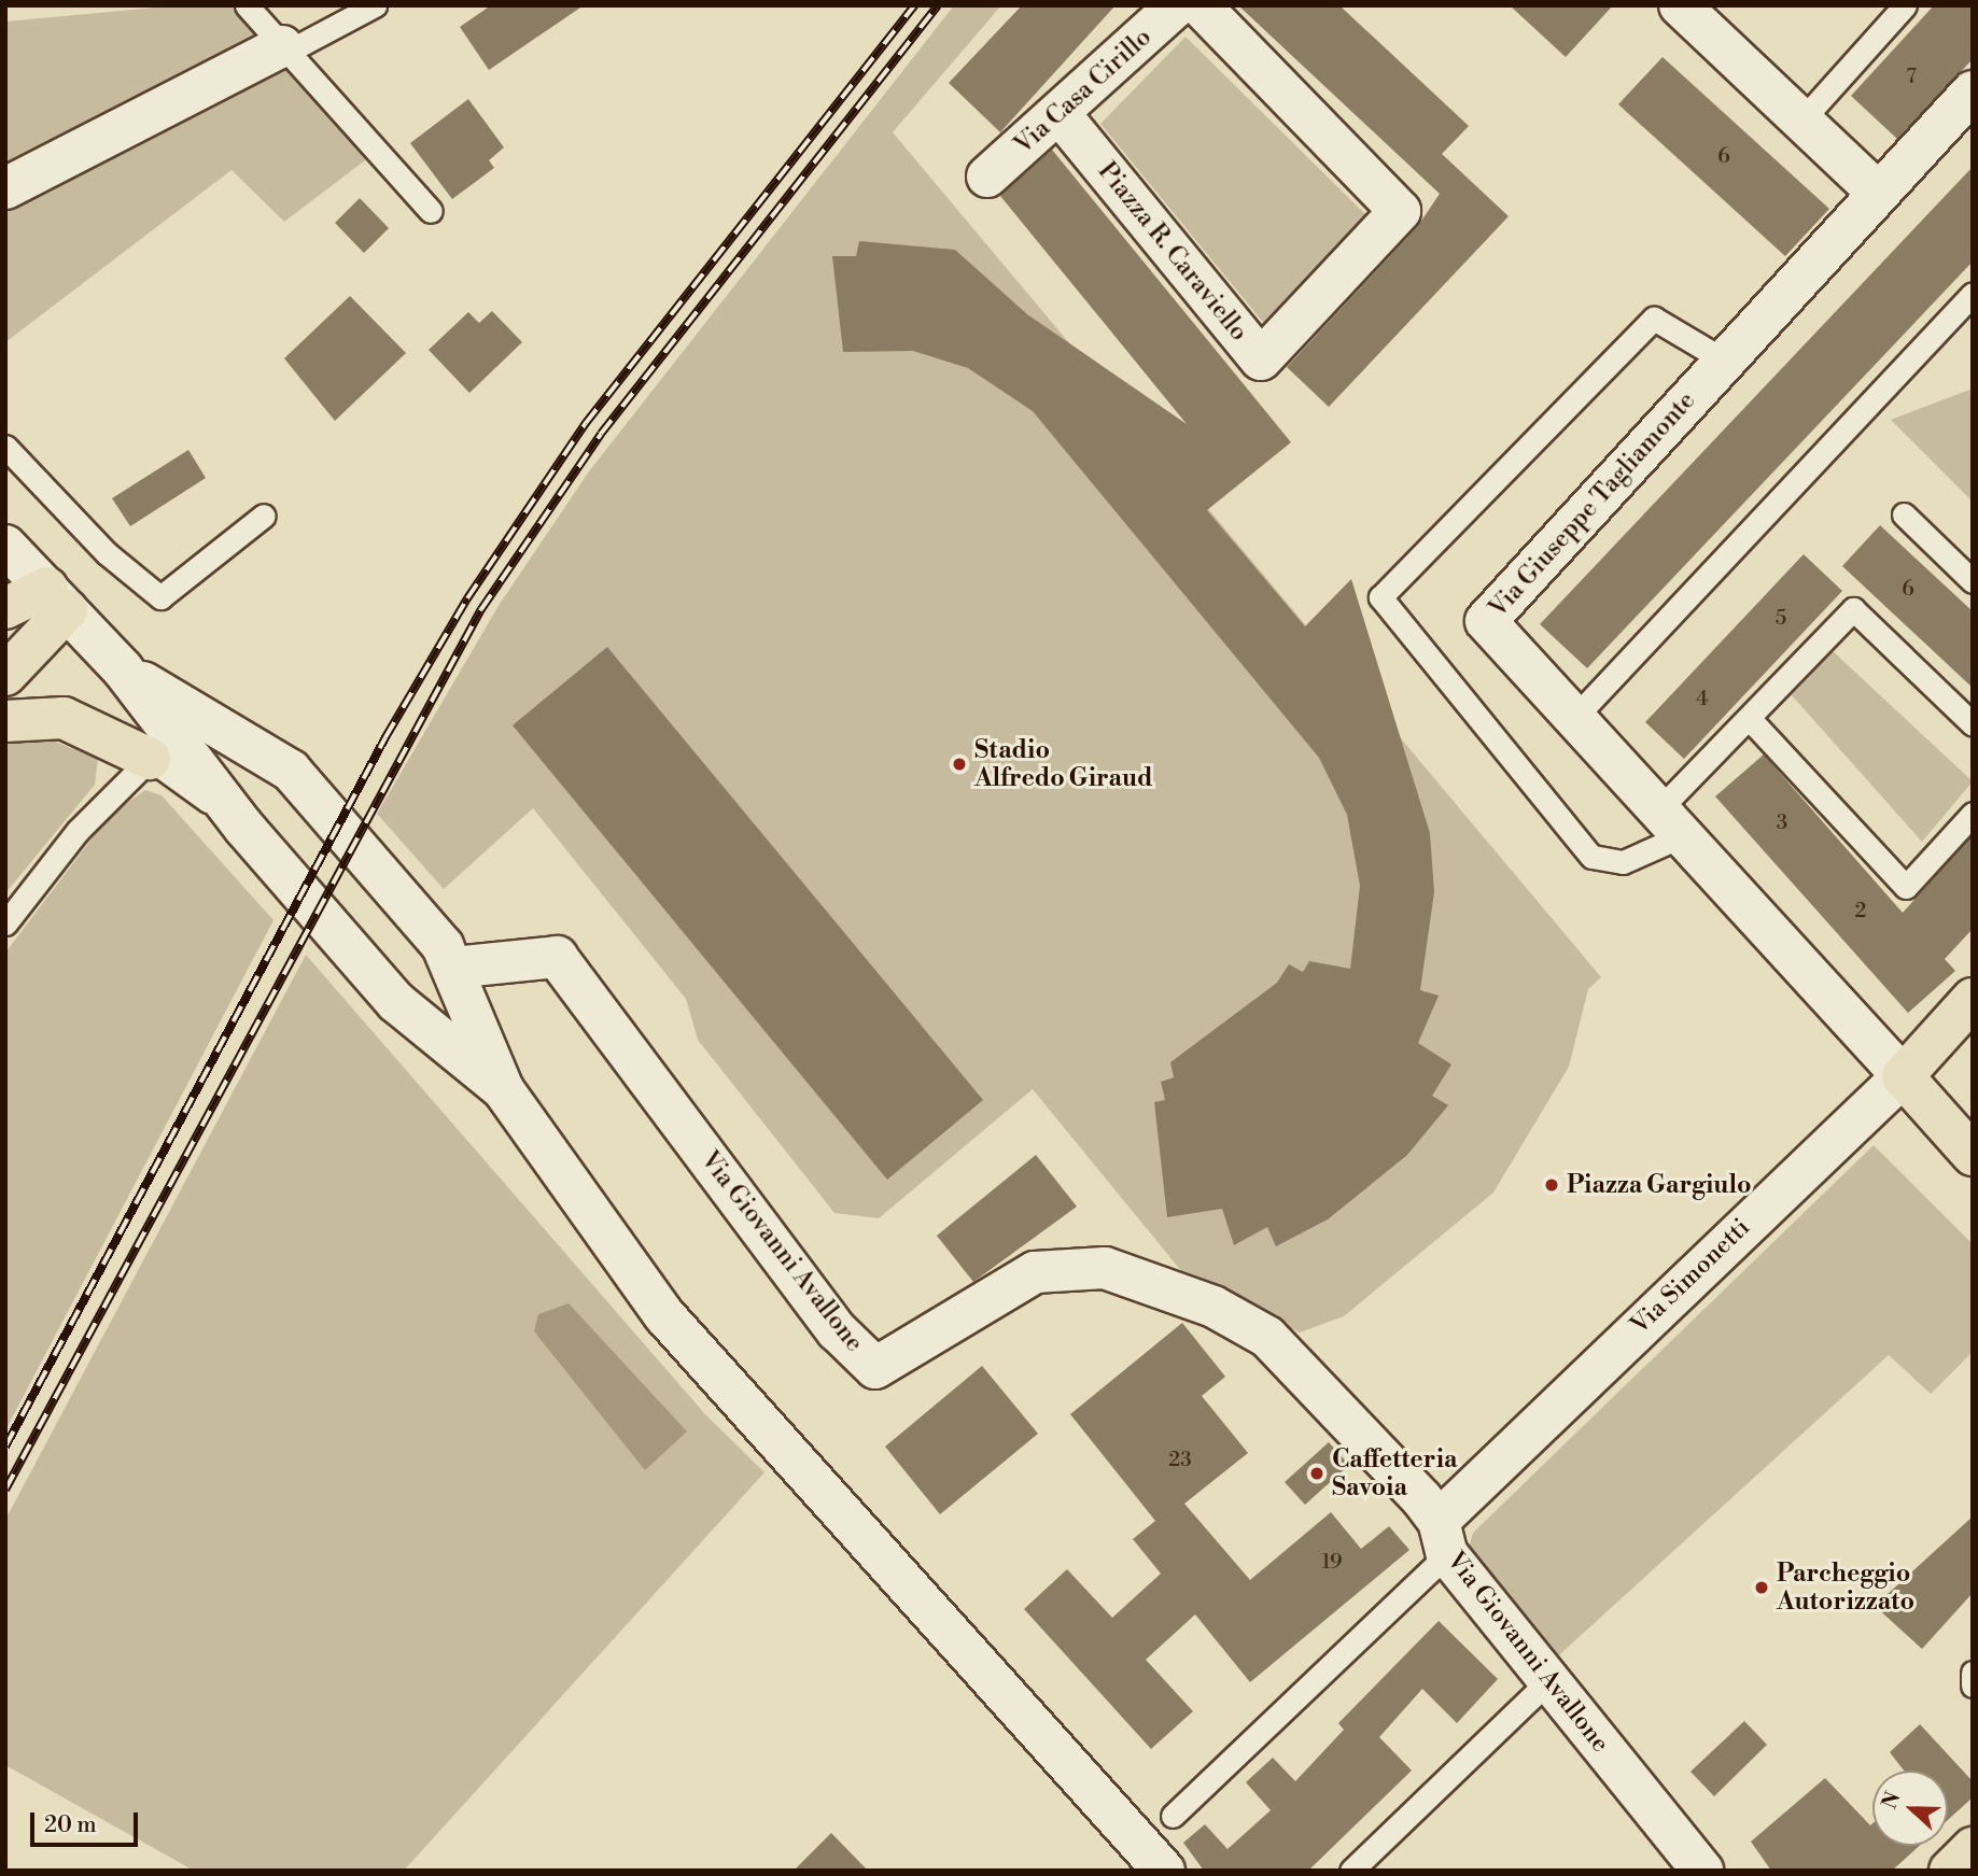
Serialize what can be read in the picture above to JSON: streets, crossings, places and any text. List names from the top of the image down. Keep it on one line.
{"streets":{"main road":["Via Giuseppe Tagliamonte","Via Simonetti"],"street":["Via Casa Cirillo","Piazza R. Caraviello","Via Giovanni Avallone"]},"crossings":[["Via Casa Cirillo","Piazza R. Caraviello"],["Via Giuseppe Tagliamonte","Via Simonetti"],["Via Giovanni Avallone","Via Simonetti"]],"places":["Stadio Alfredo Giraud","Piazza Gargiulo","Caffetteria Savoia","Parcheggio Autorizzato"],"house_numbers":["7","6","6","5","4","3","2","23","19"],"scale_bar":"20 m","north":"left"}
